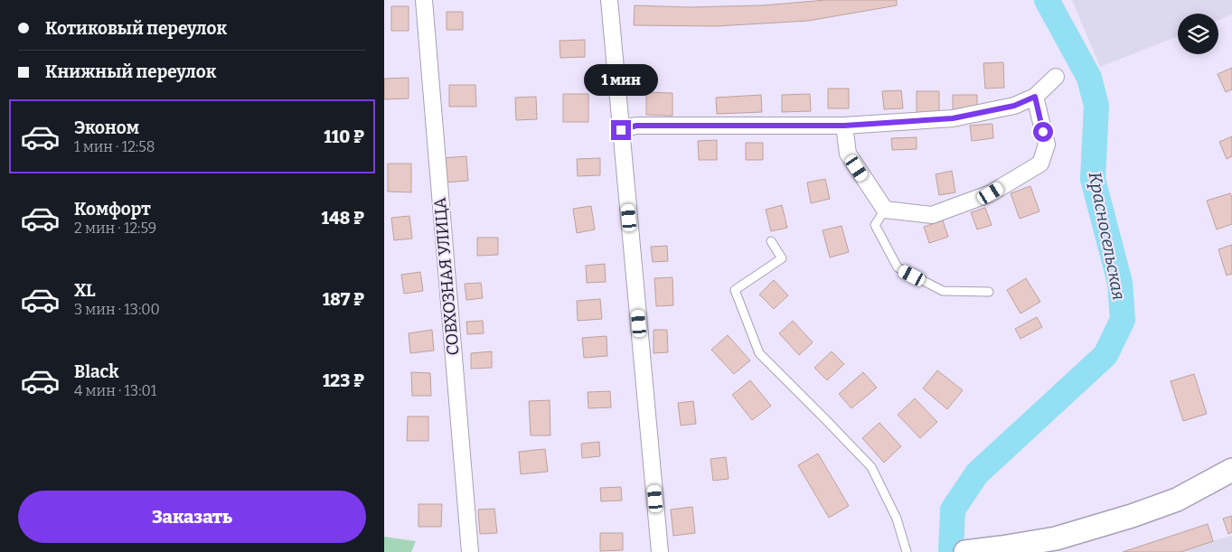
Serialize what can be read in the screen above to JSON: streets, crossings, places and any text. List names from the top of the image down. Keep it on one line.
{"streets":{"street":["СОВХОЗНАЯ УЛИЦА"]},"water":["Красносельская"],"page":{"banner":["Котиковый переулок","Книжный переулок"],"bubble":"1 мин","list":[{"name":"Эконом","note":"1 мин · 12:58","value":"110 ₽"},{"name":"Комфорт","note":"2 мин · 12:59","value":"148 ₽"},{"name":"XL","note":"3 мин · 13:00","value":"187 ₽"},{"name":"Black","note":"4 мин · 13:01","value":"123 ₽"}],"buttons":"Заказать"}}
